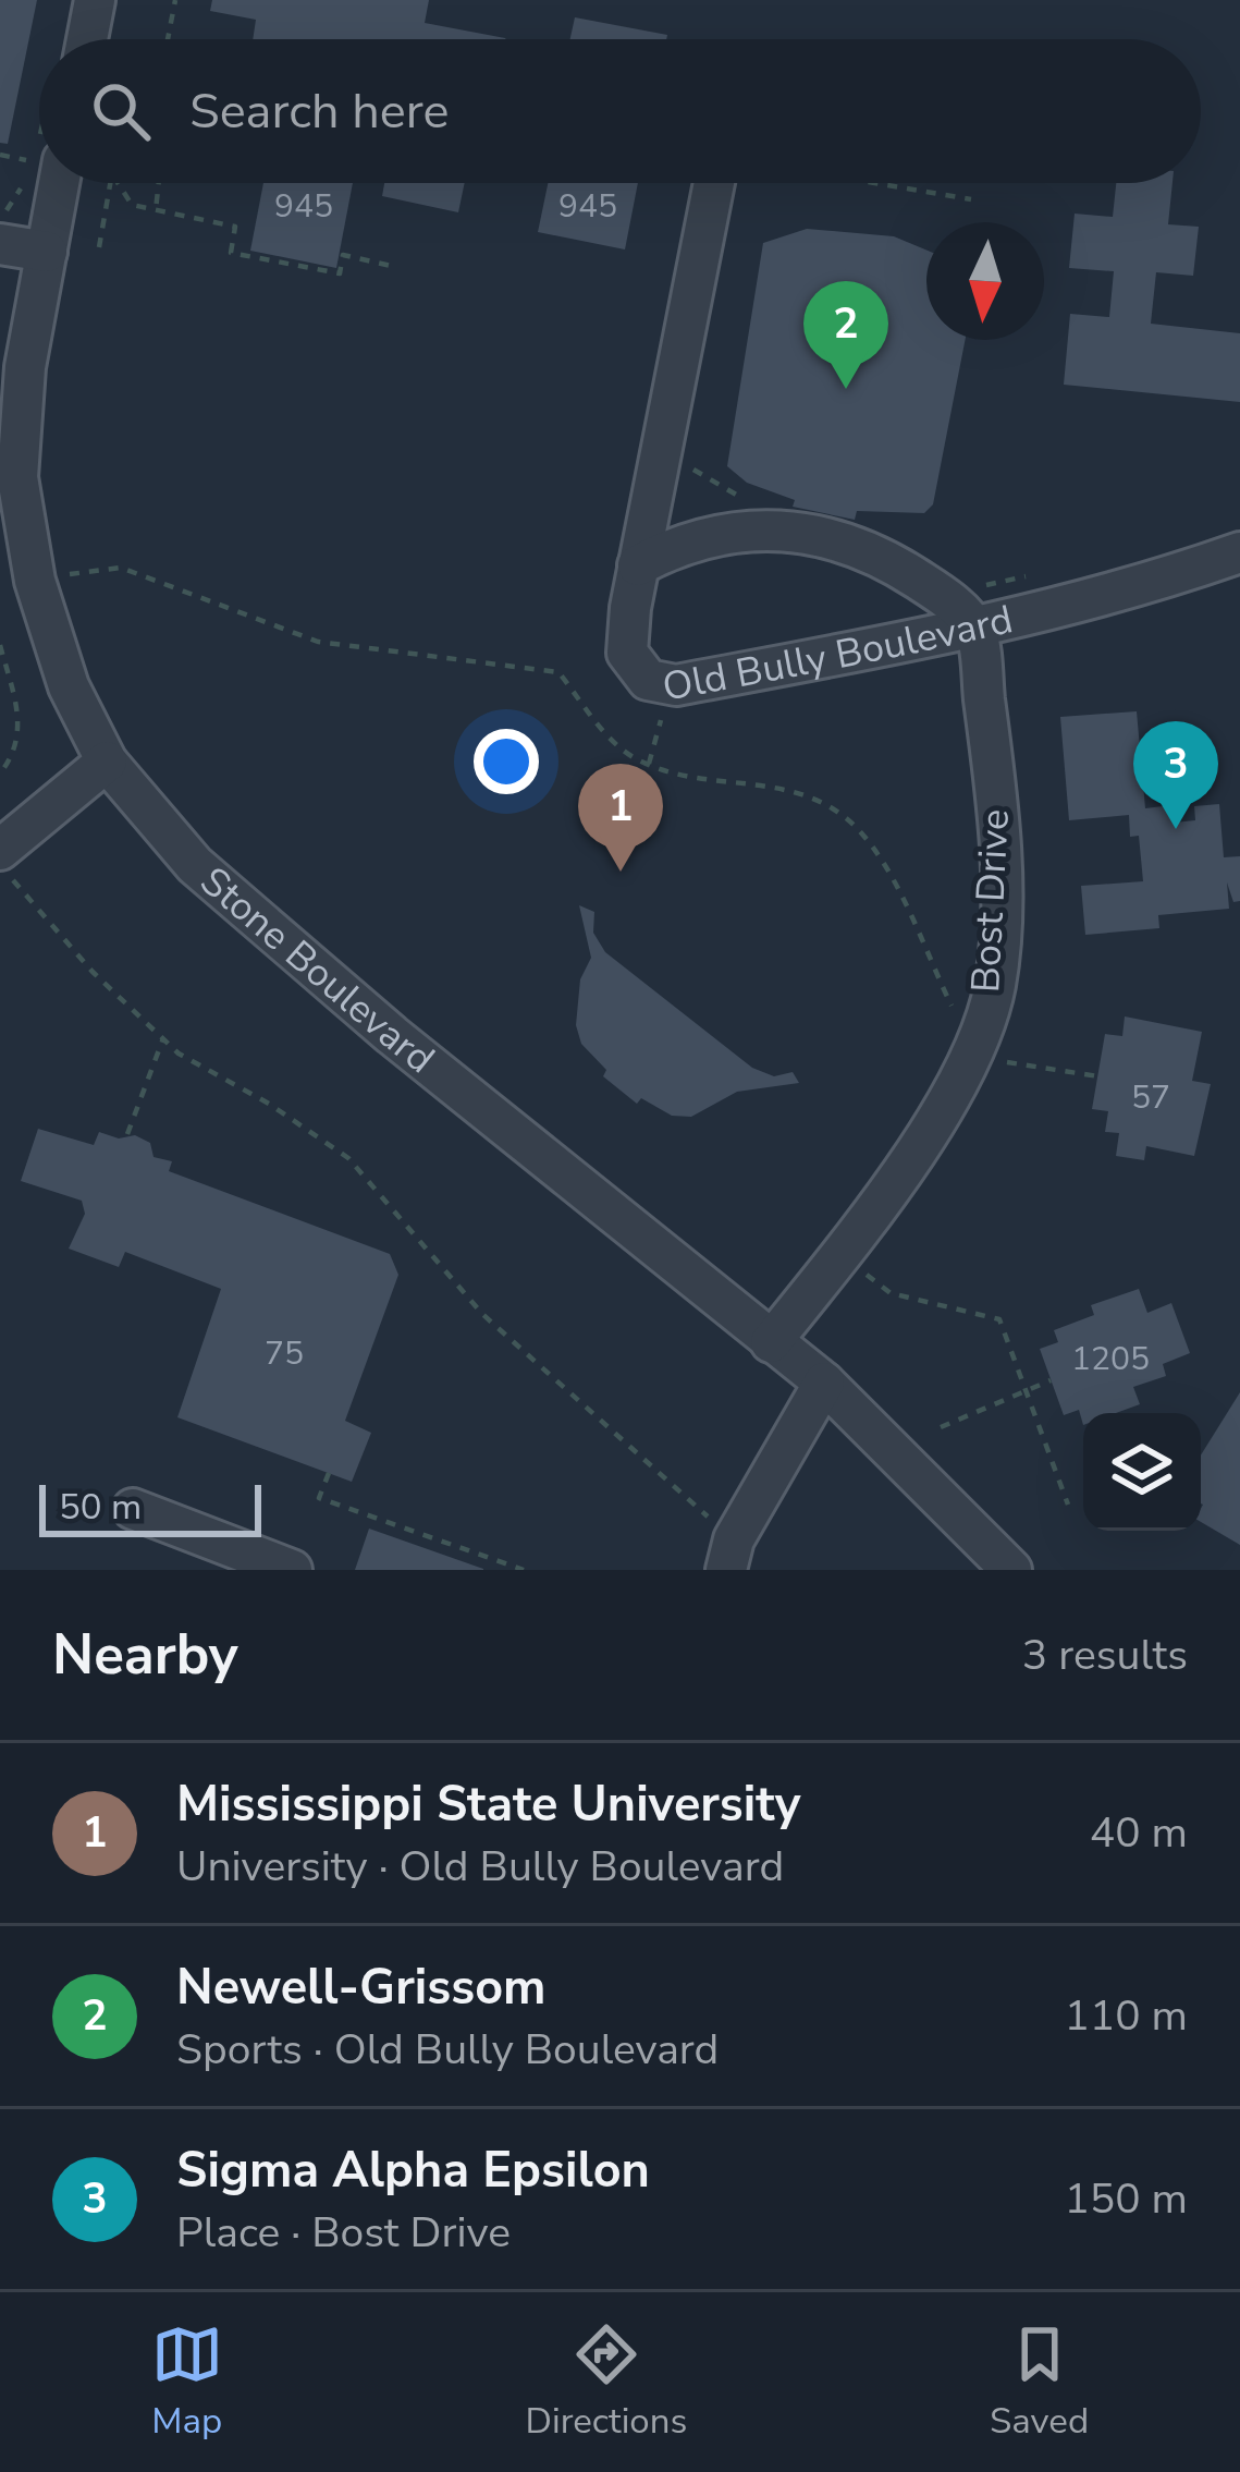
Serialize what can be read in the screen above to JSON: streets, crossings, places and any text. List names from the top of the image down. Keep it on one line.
{"streets":{"street":["Old Bully Boulevard","Bost Drive","Stone Boulevard"]},"crossings":[["Old Bully Boulevard","Bost Drive"],["Bost Drive","Stone Boulevard"]],"house_numbers":["945","945","57","75","1205"],"scale_bar":"50 m","north":"bottom","page":{"search":"Search here","pins":["2","3","1"],"scale":"50 m","heading":["Nearby","3 results"],"list":[{"mark":"1","name":"Mississippi State University","note":"University · Old Bully Boulevard","value":"40 m"},{"mark":"2","name":"Newell-Grissom","note":"Sports · Old Bully Boulevard","value":"110 m"},{"mark":"3","name":"Sigma Alpha Epsilon","note":"Place · Bost Drive","value":"150 m"}],"nav":["Map","Directions","Saved"]}}
